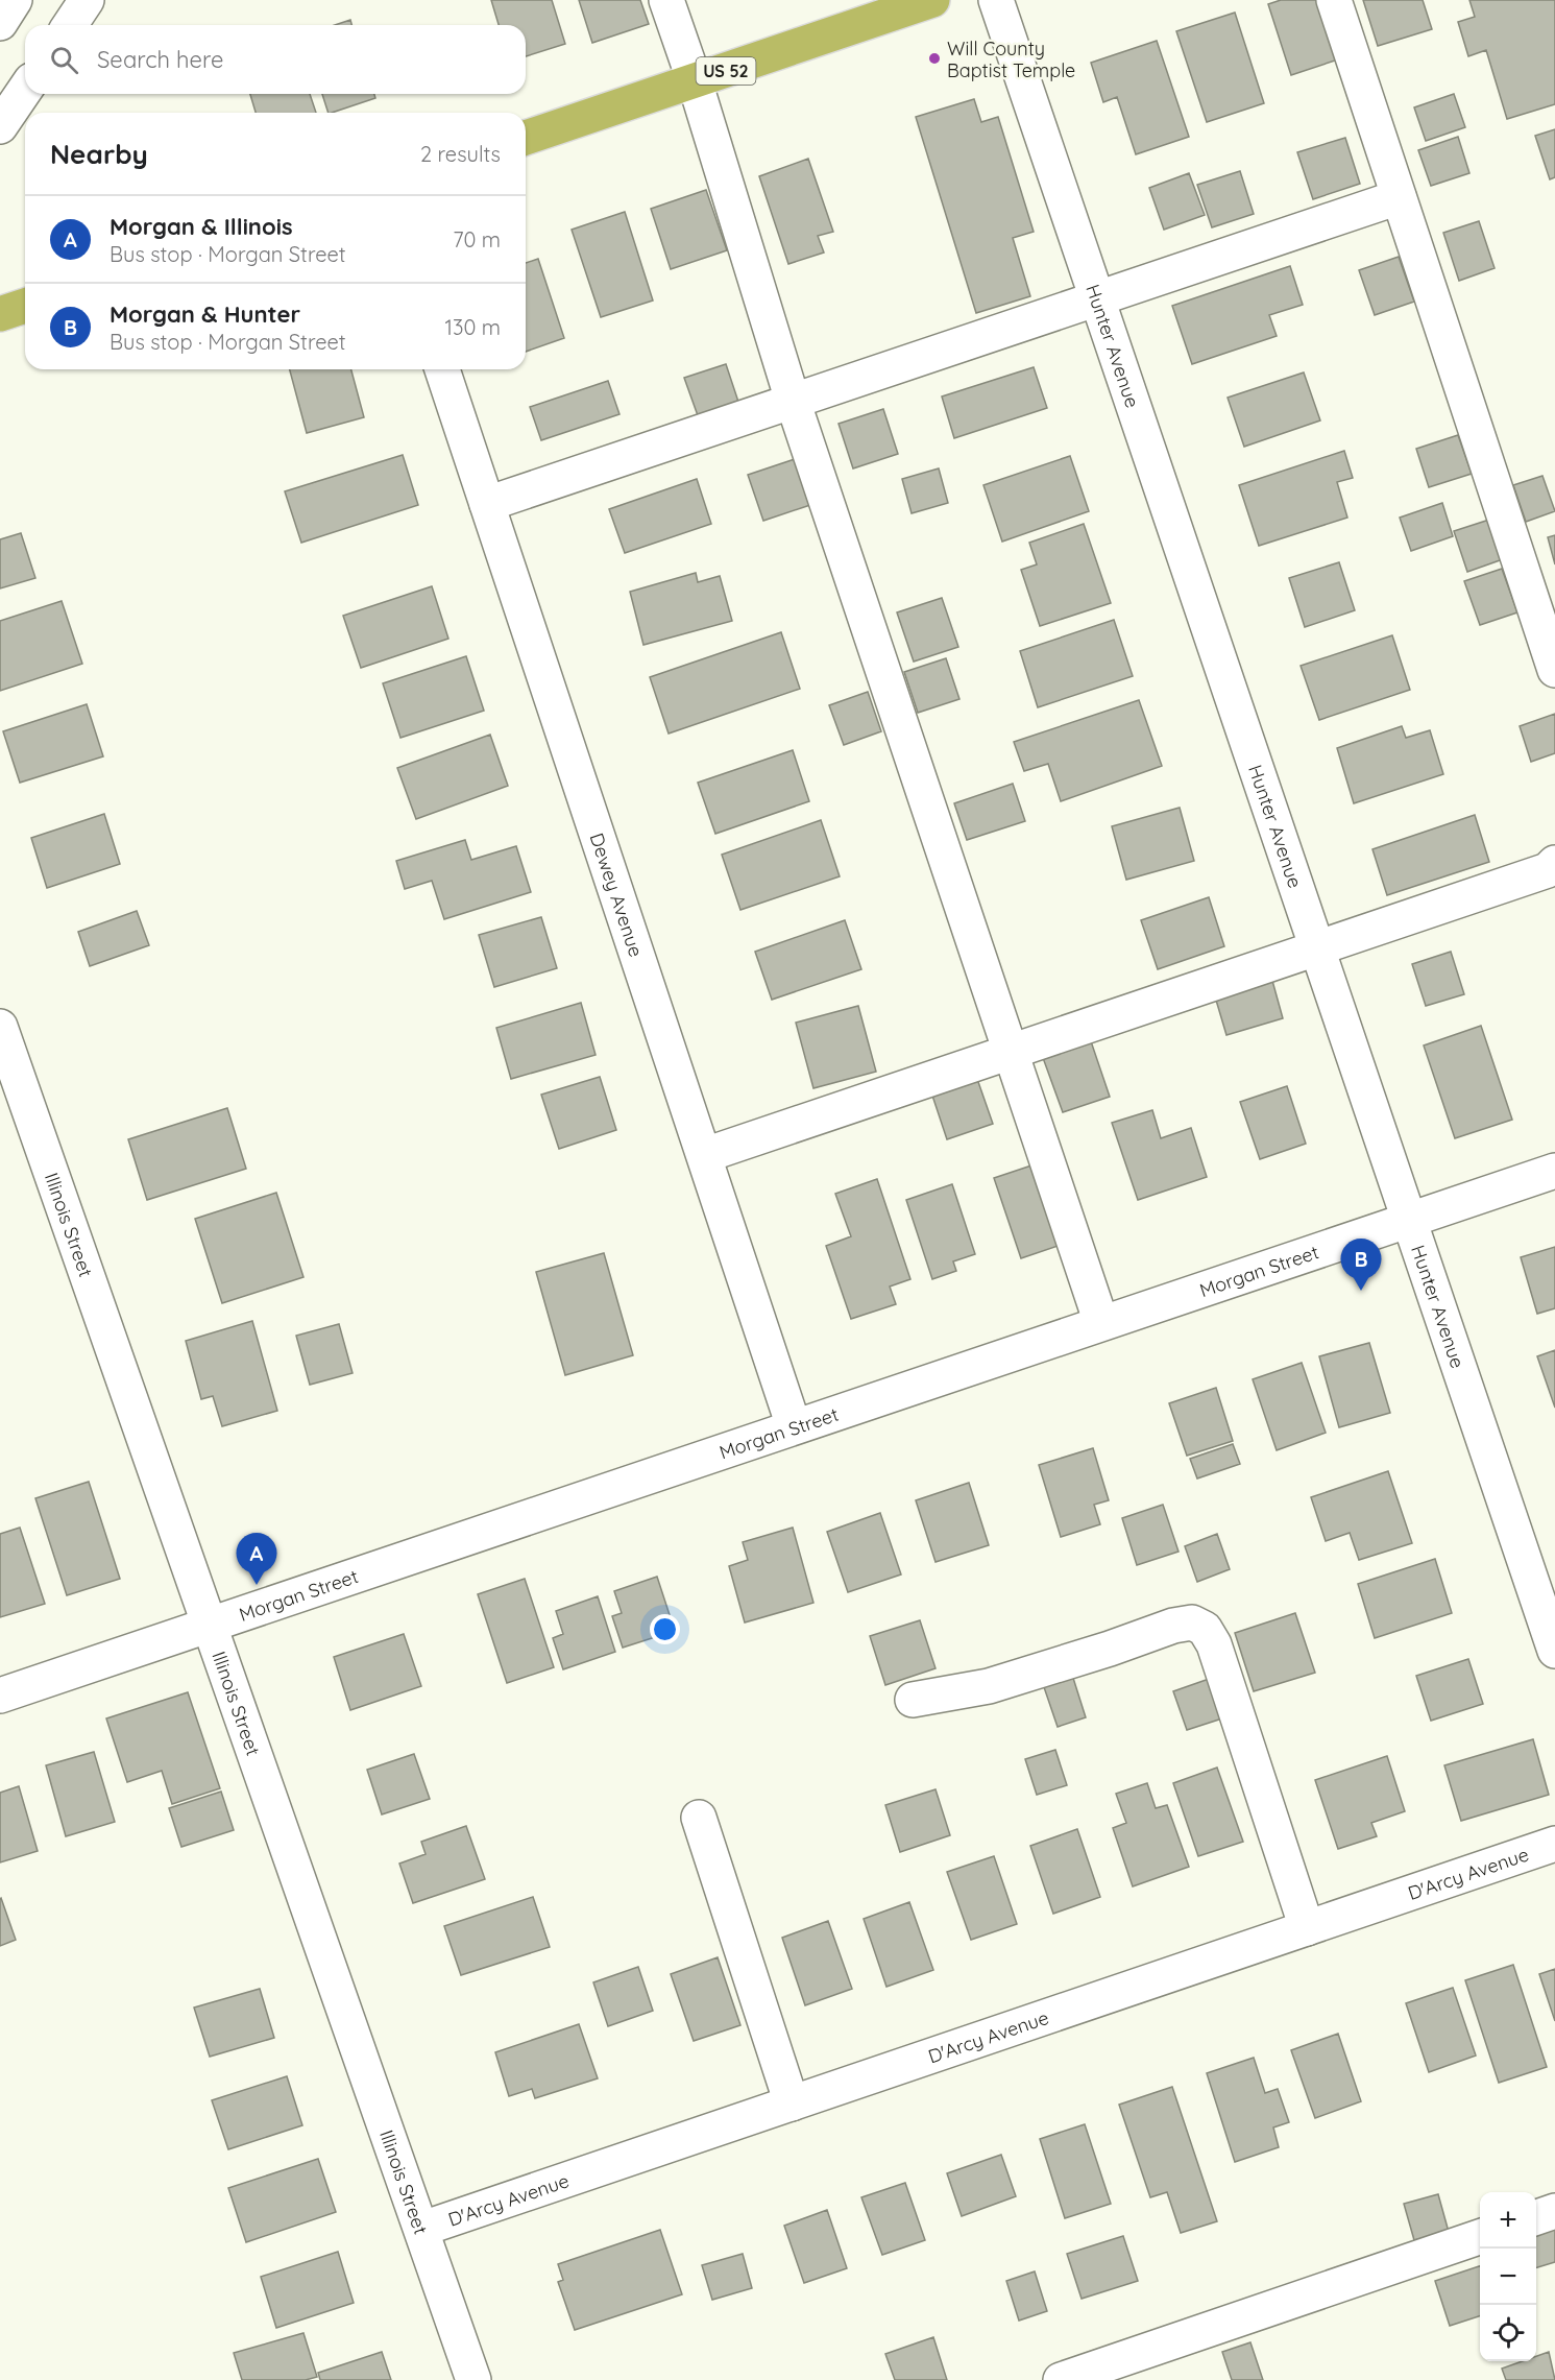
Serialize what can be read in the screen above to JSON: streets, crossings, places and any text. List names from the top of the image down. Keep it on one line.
{"streets":{"main road":["US 52"],"street":["Hunter Avenue","Dewey Avenue","Illinois Street","Morgan Street","D'Arcy Avenue"]},"crossings":[["Hunter Avenue","Morgan Street"],["Dewey Avenue","Morgan Street"],["Illinois Street","Morgan Street"],["Illinois Street","D'Arcy Avenue"]],"places":["Will County Baptist Temple"],"page":{"search":"Search here","heading":["Nearby","2 results"],"list":[{"mark":"A","name":"Morgan & Illinois","note":"Bus stop · Morgan Street","value":"70 m"},{"mark":"B","name":"Morgan & Hunter","note":"Bus stop · Morgan Street","value":"130 m"}],"pins":["B","A"],"map_buttons":["+","−"]}}
